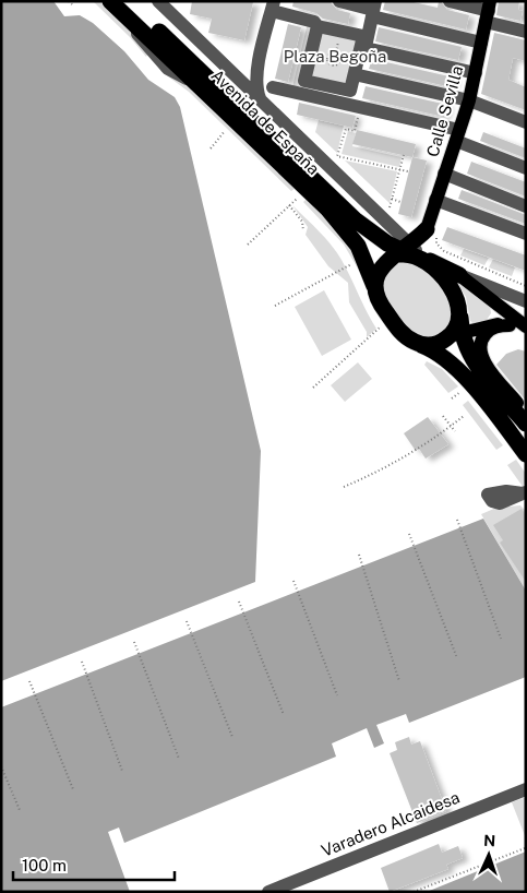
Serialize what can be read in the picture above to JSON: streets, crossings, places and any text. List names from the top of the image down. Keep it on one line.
{"streets":{"highway":["Avenida de España"],"main road":["Calle Sevilla"],"street":["Varadero Alcaidesa"]},"parks":["Plaza Begoña"],"scale_bar":"100 m","north":"top"}
